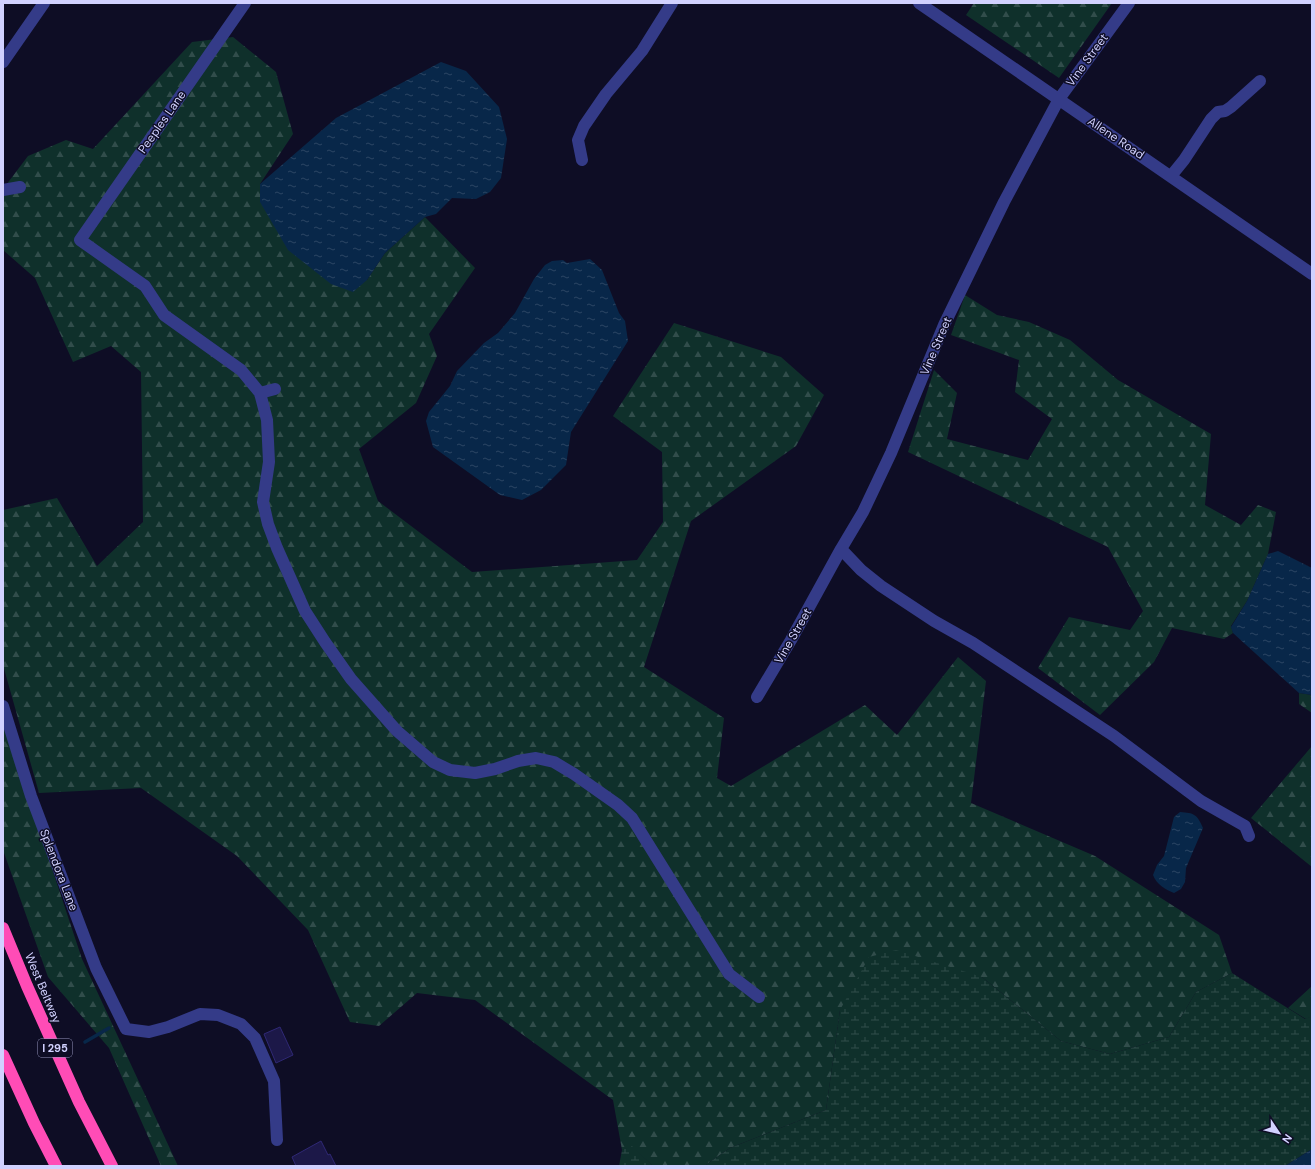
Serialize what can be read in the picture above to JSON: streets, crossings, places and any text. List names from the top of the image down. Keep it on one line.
{"streets":{"highway":["West Beltway","I 295"],"street":["Vine Street","Peeples Lane","Allene Road","Splendora Lane"]},"crossings":[["Vine Street","Allene Road"]],"north":"bottom right"}
